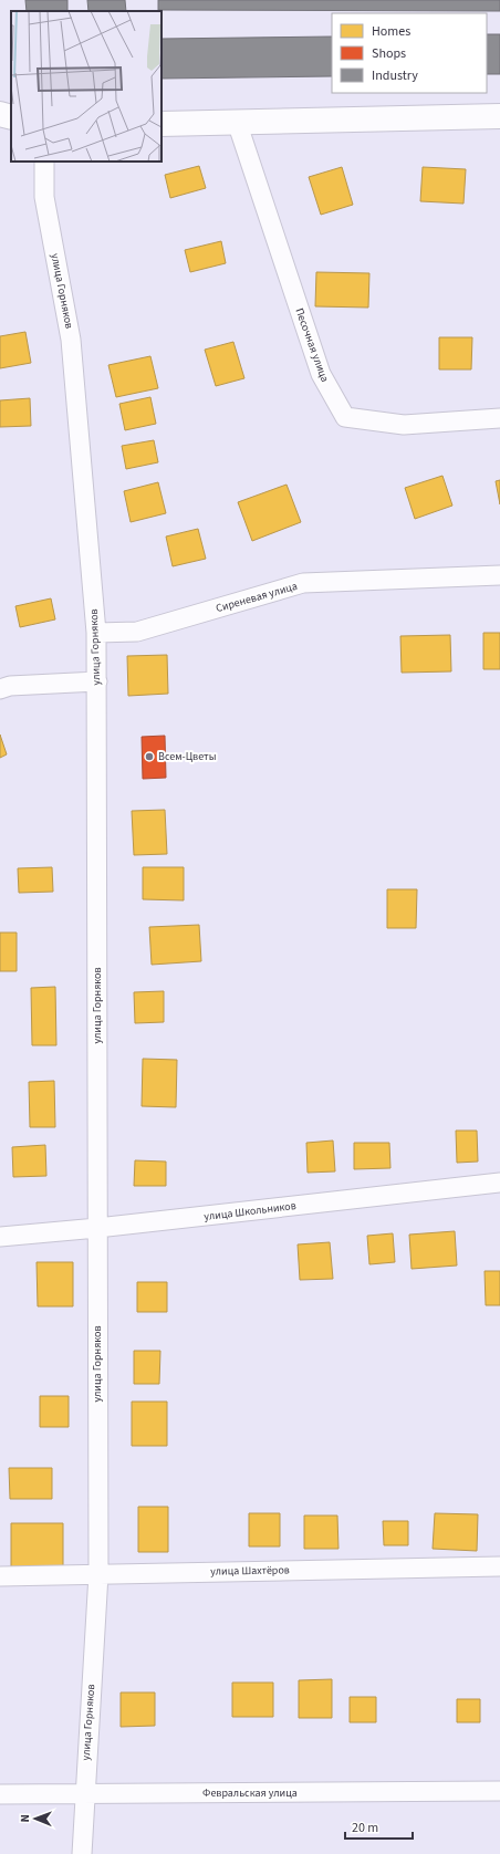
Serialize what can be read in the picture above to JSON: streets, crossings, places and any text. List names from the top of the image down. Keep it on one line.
{"streets":{"street":["улица Горняков","Песочная улица","Сиреневая улица","улица Школьников","улица Шахтёров","Февральская улица"]},"crossings":[["улица Горняков","Сиреневая улица"],["улица Горняков","улица Школьников"],["улица Горняков","улица Шахтёров"],["улица Горняков","Февральская улица"]],"places":["Всем-Цветы"],"legend":["Homes","Shops","Industry"],"scale_bar":"20 m","north":"left"}
